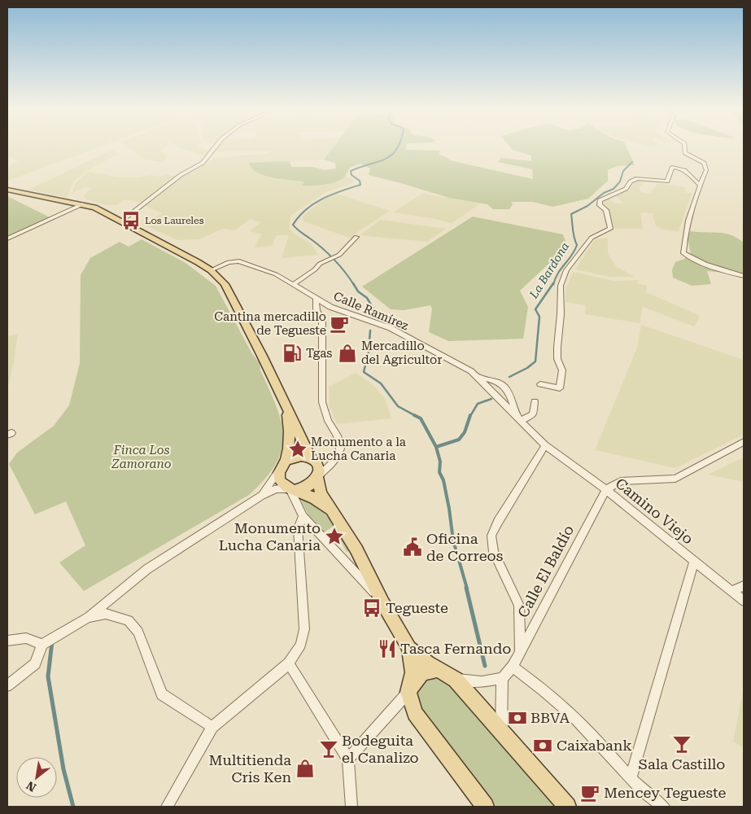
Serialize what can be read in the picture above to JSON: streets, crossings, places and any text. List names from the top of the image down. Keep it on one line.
{"streets":{"street":["Calle Ramírez","Camino Viejo","Calle El Baldío"]},"crossings":[["Calle Ramírez","Camino Viejo"],["Camino Viejo","Calle El Baldío"]],"water":["La Bardona"],"parks":["Finca Los Zamorano"],"places":{"bus stop":["Los Laureles","Tegueste"],"cafe":["Cantina mercadillo de Tegueste","Mencey Tegueste"],"fuel station":["Tgas"],"shop":["Mercadillo del Agricultor","Multitienda Cris Ken"],"place":["Monumento a la Lucha Canaria","Monumento Lucha Canaria"],"public building":["Oficina de Correos"],"restaurant":["Tasca Fernando"],"bank":["BBVA","Caixabank"],"bar":["Sala Castillo","Bodeguita el Canalizo"]},"north":"bottom left"}
